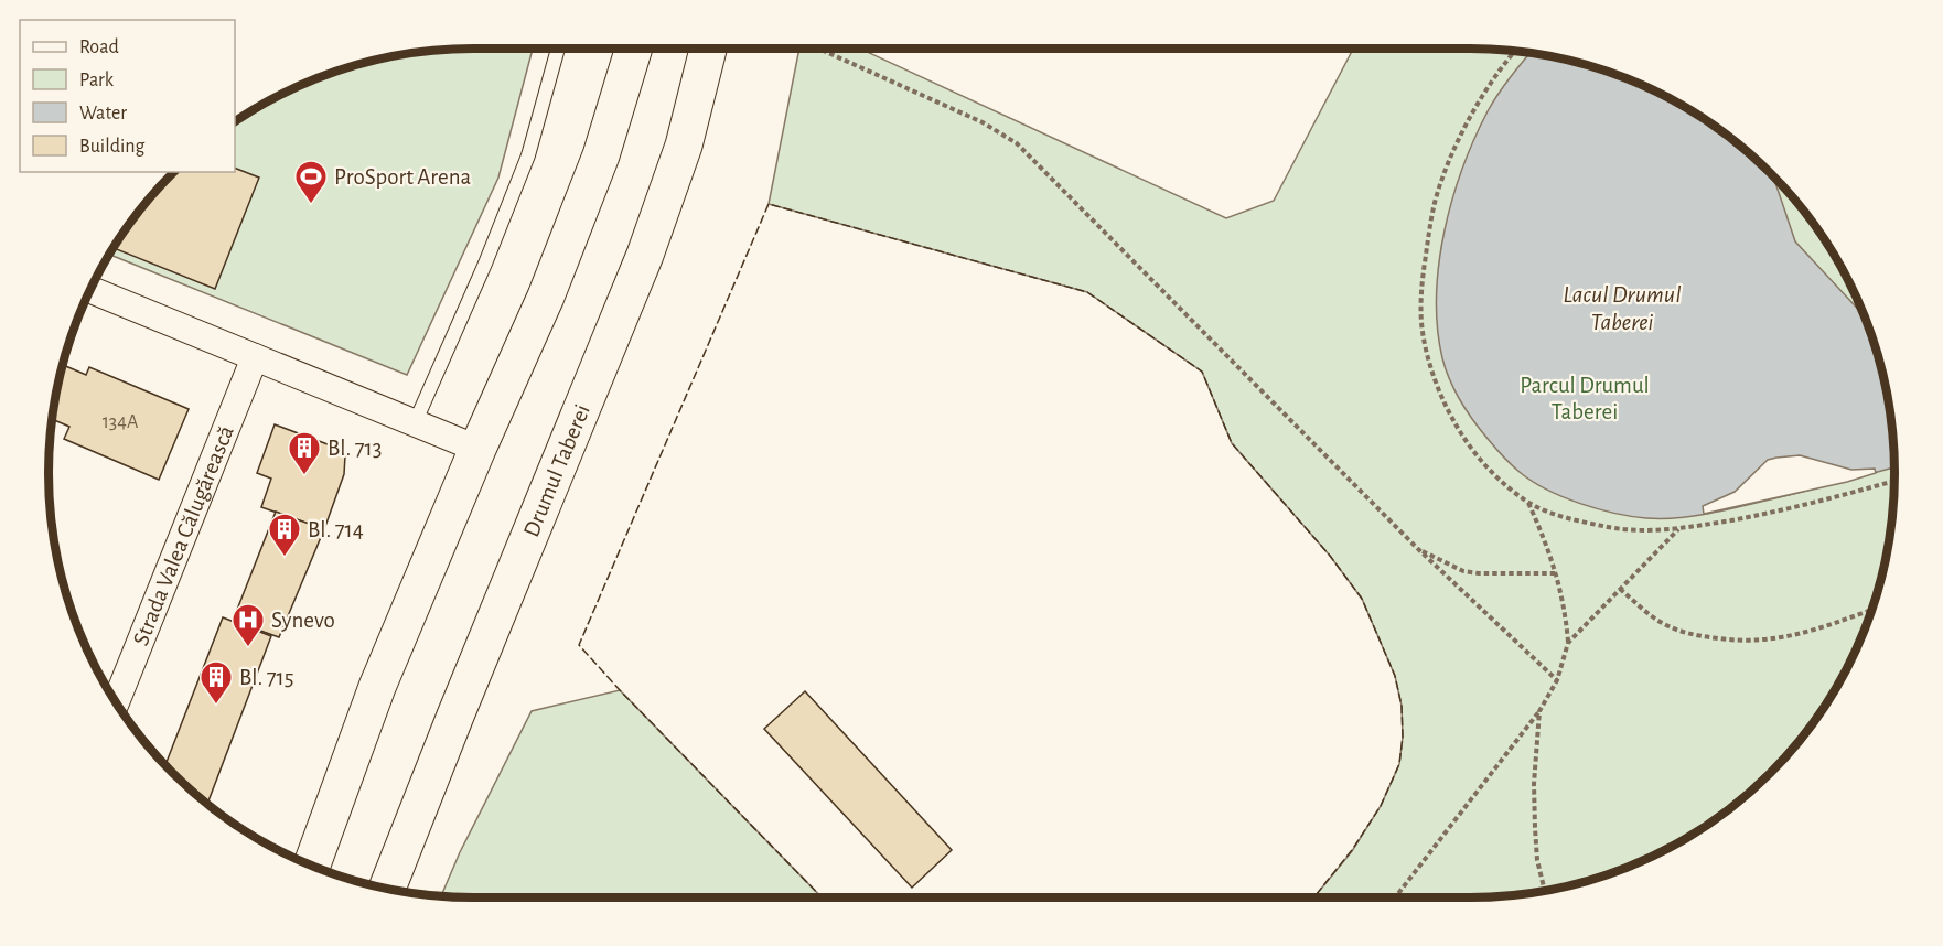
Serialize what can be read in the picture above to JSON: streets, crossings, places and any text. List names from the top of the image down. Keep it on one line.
{"streets":{"main road":["Drumul Taberei"],"street":["Strada Valea Călugărească"]},"water":["Lacul Drumul Taberei"],"parks":["Parcul Drumul Taberei"],"places":{"sports":["ProSport Arena"],"building":["Bl. 713","Bl. 714","Bl. 715"],"hospital":["Synevo"]},"house_numbers":["134A"],"legend":["Road","Park","Water","Building"]}
